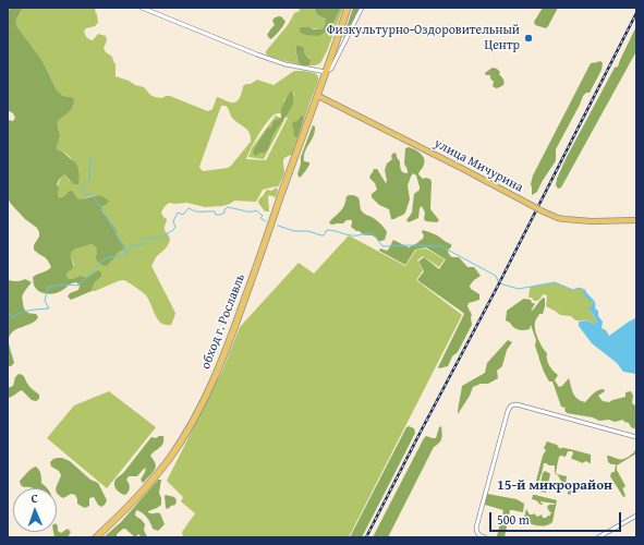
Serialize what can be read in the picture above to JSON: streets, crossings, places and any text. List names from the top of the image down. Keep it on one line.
{"streets":{"highway":["обход г. Рославль"],"main road":["улица Мичурина"]},"crossings":[["улица Мичурина","обход г. Рославль"]],"districts":["15-й микрорайон"],"places":["Физкультурно-Оздоровительный Центр"],"scale_bar":"500 m","north":"top"}
